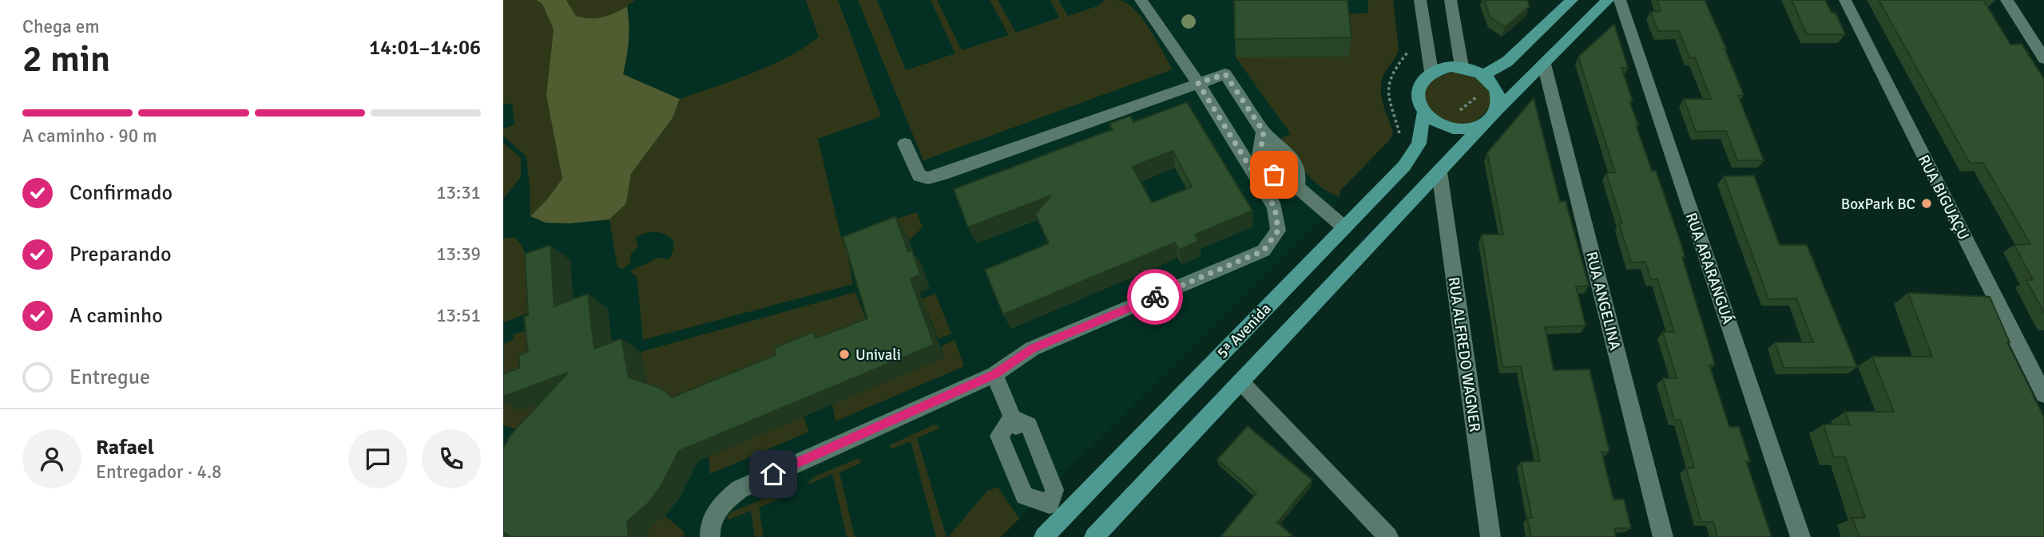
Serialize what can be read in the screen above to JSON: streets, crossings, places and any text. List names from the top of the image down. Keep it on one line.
{"streets":{"main road":["5ª Avenida"],"street":["RUA BIGUAÇU","RUA ARARANGUÁ","RUA ANGELINA","RUA ALFREDO WAGNER"]},"places":["BoxPark BC","Univali"],"page":{"heading":["2 min","Chega em","14:01–14:06"],"panel":["Rafael","Entregador · 4.8"],"bar":"A caminho · 90 m","list":[["Confirmado","13:31"],["Preparando","13:39"],["A caminho","13:51"],"Entregue"]}}
